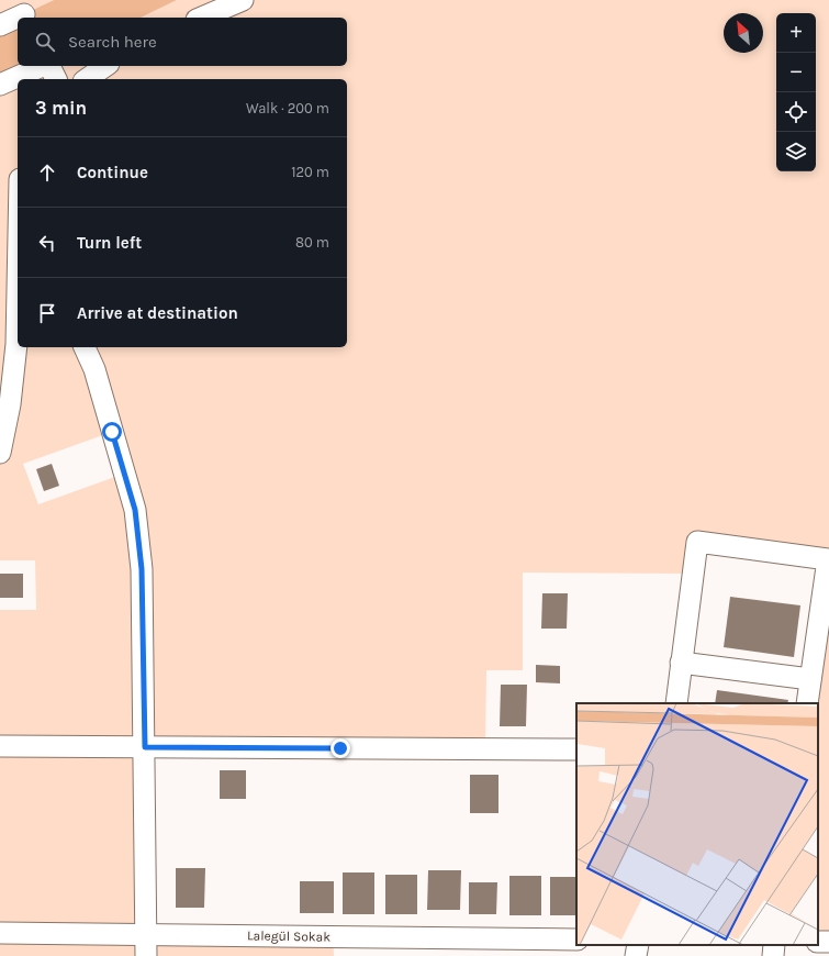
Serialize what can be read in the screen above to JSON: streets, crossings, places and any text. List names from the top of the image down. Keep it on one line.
{"streets":{"street":["Lalegül Sokak"]},"north":"top left","page":{"map_buttons":["+","−"],"search":"Search here","heading":["3 min","Walk · 200 m"],"list":[["Continue","120 m"],["Turn left","80 m"],"Arrive at destination"]}}
